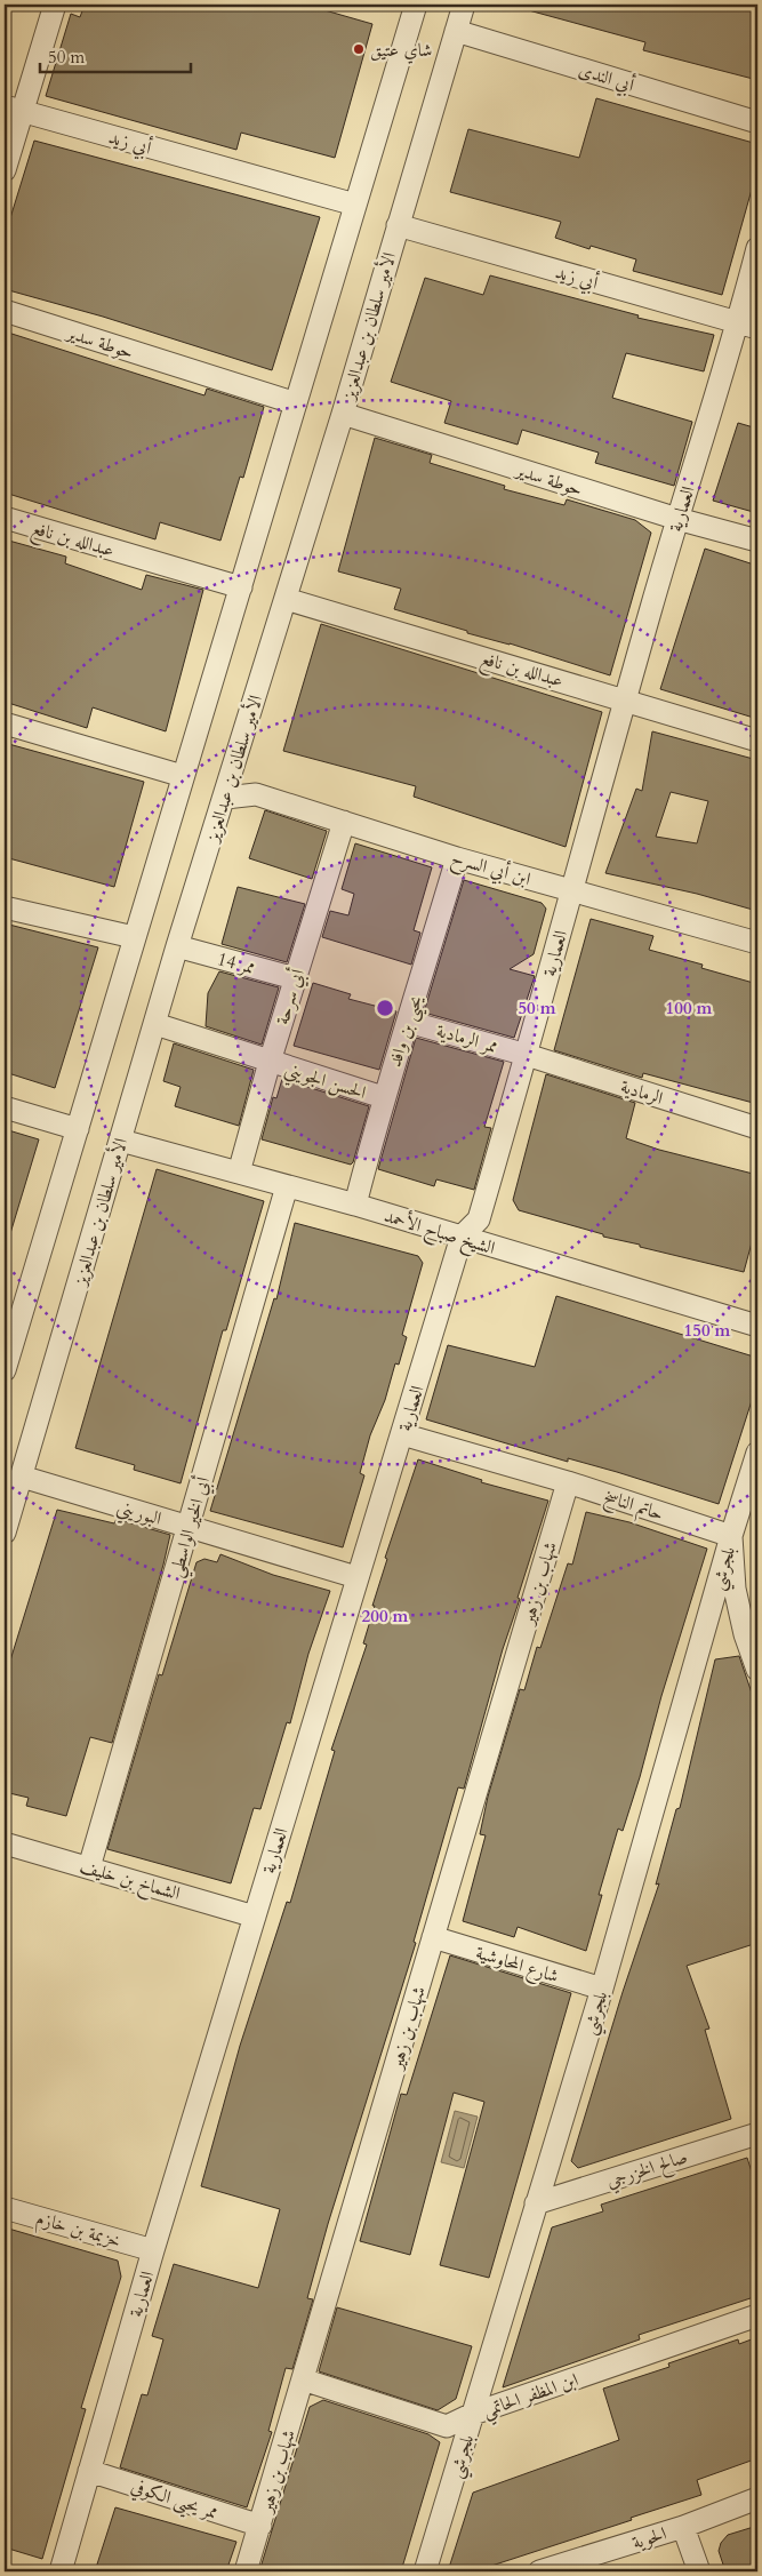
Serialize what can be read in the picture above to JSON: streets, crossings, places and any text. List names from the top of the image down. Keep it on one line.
{"streets":{"street":["أبي الندى","أبي زيد","الأمير سلطان بن عبدالعزيز","حوطة سدير","العمارية","عبدالله بن نافع","ابن أبي السرح","ممر 14","أبي سرحة","يحيى بن وافد","ممر الرمادية","الحسن الجويني","الرمادية","الشيخ صباح الأحمد","حاتم الناسخ","البوريني","أبي الخير الواسطي","بلجرشي","شهاب بن زهير","الشماخ بن خليف","شارع المحاوشية","صالح الخزرجي","خزيمة بن خازم","ابن المظفر الحاتمي","ممر يحيى الكوفي","الحوية"]},"crossings":[["أبي الندى","الأمير سلطان بن عبدالعزيز"],["أبي زيد","الأمير سلطان بن عبدالعزيز"],["أبي زيد","العمارية"],["الأمير سلطان بن عبدالعزيز","حوطة سدير"],["الأمير سلطان بن عبدالعزيز","عبدالله بن نافع"],["الأمير سلطان بن عبدالعزيز","ابن أبي السرح"],["الأمير سلطان بن عبدالعزيز","ممر 14"],["الأمير سلطان بن عبدالعزيز","الحسن الجويني"],["الأمير سلطان بن عبدالعزيز","الشيخ صباح الأحمد"],["الأمير سلطان بن عبدالعزيز","البوريني"],["حوطة سدير","العمارية"],["العمارية","عبدالله بن نافع"],["العمارية","ابن أبي السرح"],["العمارية","ممر الرمادية"],["العمارية","الرمادية"],["العمارية","الشيخ صباح الأحمد"],["العمارية","حاتم الناسخ"],["العمارية","البوريني"],["العمارية","الشماخ بن خليف"],["العمارية","خزيمة بن خازم"],["العمارية","ممر يحيى الكوفي"],["ابن أبي السرح","أبي سرحة"],["ابن أبي السرح","يحيى بن وافد"],["ممر 14","أبي سرحة"],["أبي سرحة","الحسن الجويني"],["أبي سرحة","الشيخ صباح الأحمد"],["يحيى بن وافد","ممر الرمادية"],["يحيى بن وافد","الحسن الجويني"],["يحيى بن وافد","الشيخ صباح الأحمد"],["ممر الرمادية","الرمادية"],["الشيخ صباح الأحمد","أبي الخير الواسطي"],["حاتم الناسخ","بلجرشي"],["حاتم الناسخ","شهاب بن زهير"],["البوريني","أبي الخير الواسطي"],["أبي الخير الواسطي","الشماخ بن خليف"],["بلجرشي","شارع المحاوشية"],["بلجرشي","صالح الخزرجي"],["بلجرشي","ابن المظفر الحاتمي"],["شهاب بن زهير","شارع المحاوشية"],["شهاب بن زهير","ابن المظفر الحاتمي"],["شهاب بن زهير","ممر يحيى الكوفي"]],"places":["شاي عتيق"],"scale_bar":"50 m","rings":["50 m","100 m","150 m","200 m"]}
